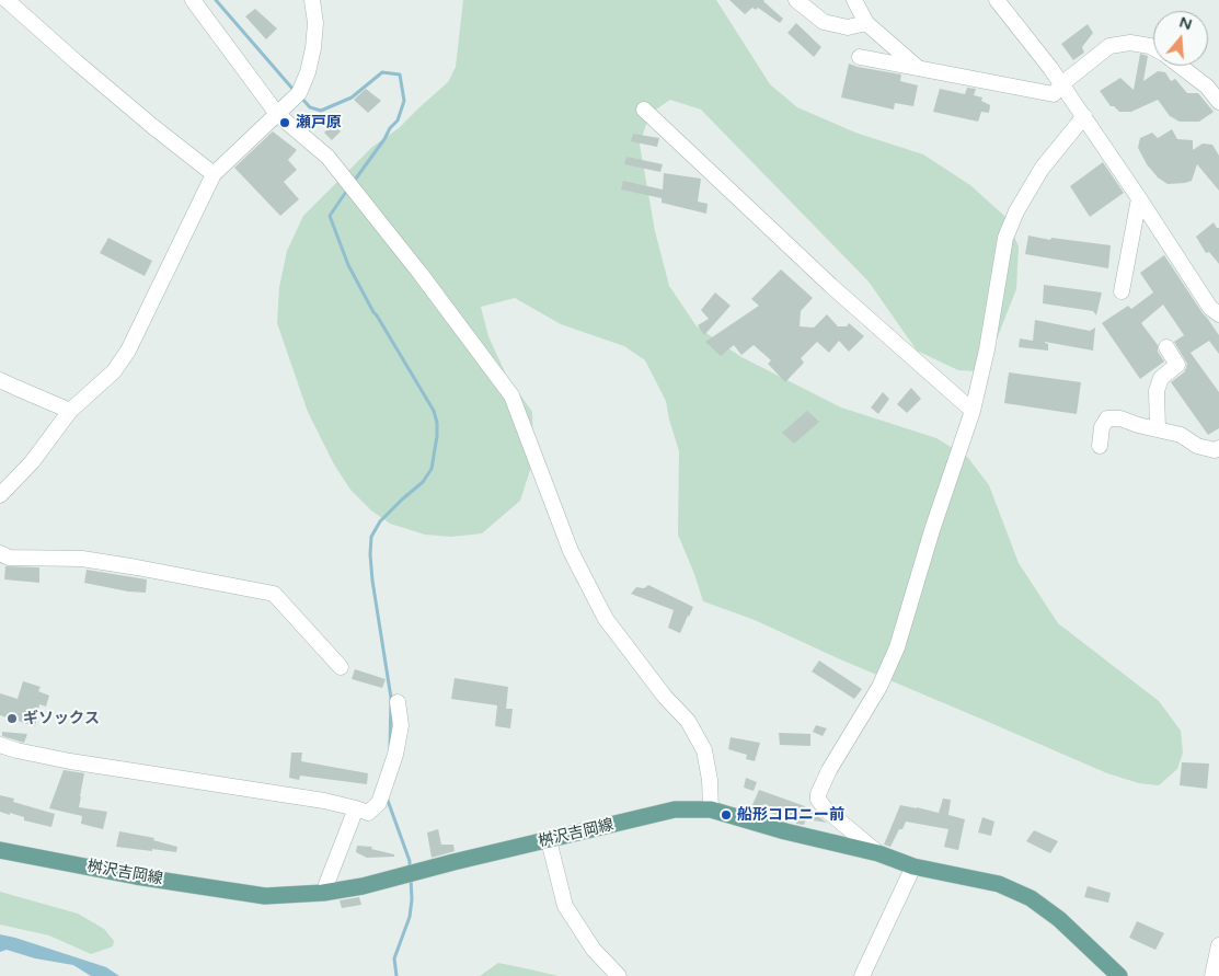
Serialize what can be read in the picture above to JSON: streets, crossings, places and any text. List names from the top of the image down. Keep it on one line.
{"streets":{"main road":["桝沢吉岡線"]},"places":["瀬戸原","ギソックス","船形コロニー前"],"north":"top"}
